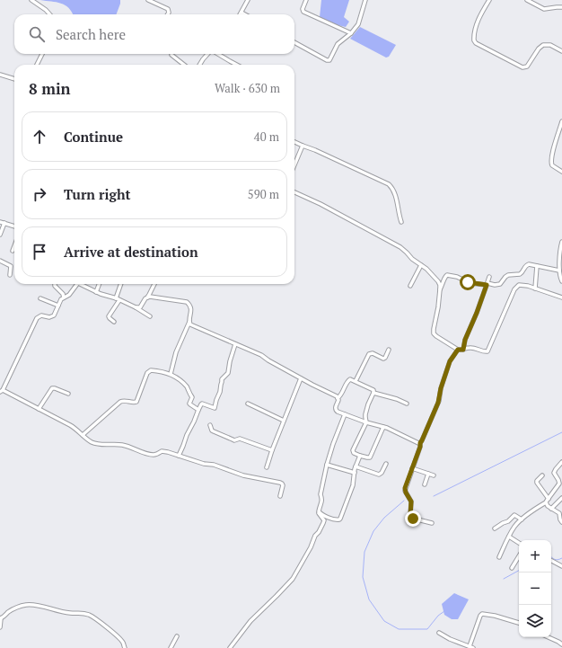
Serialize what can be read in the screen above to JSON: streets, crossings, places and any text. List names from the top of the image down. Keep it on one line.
{"page":{"search":"Search here","heading":["8 min","Walk · 630 m"],"list":[["Continue","40 m"],["Turn right","590 m"],"Arrive at destination"],"map_buttons":["+","−"]}}
